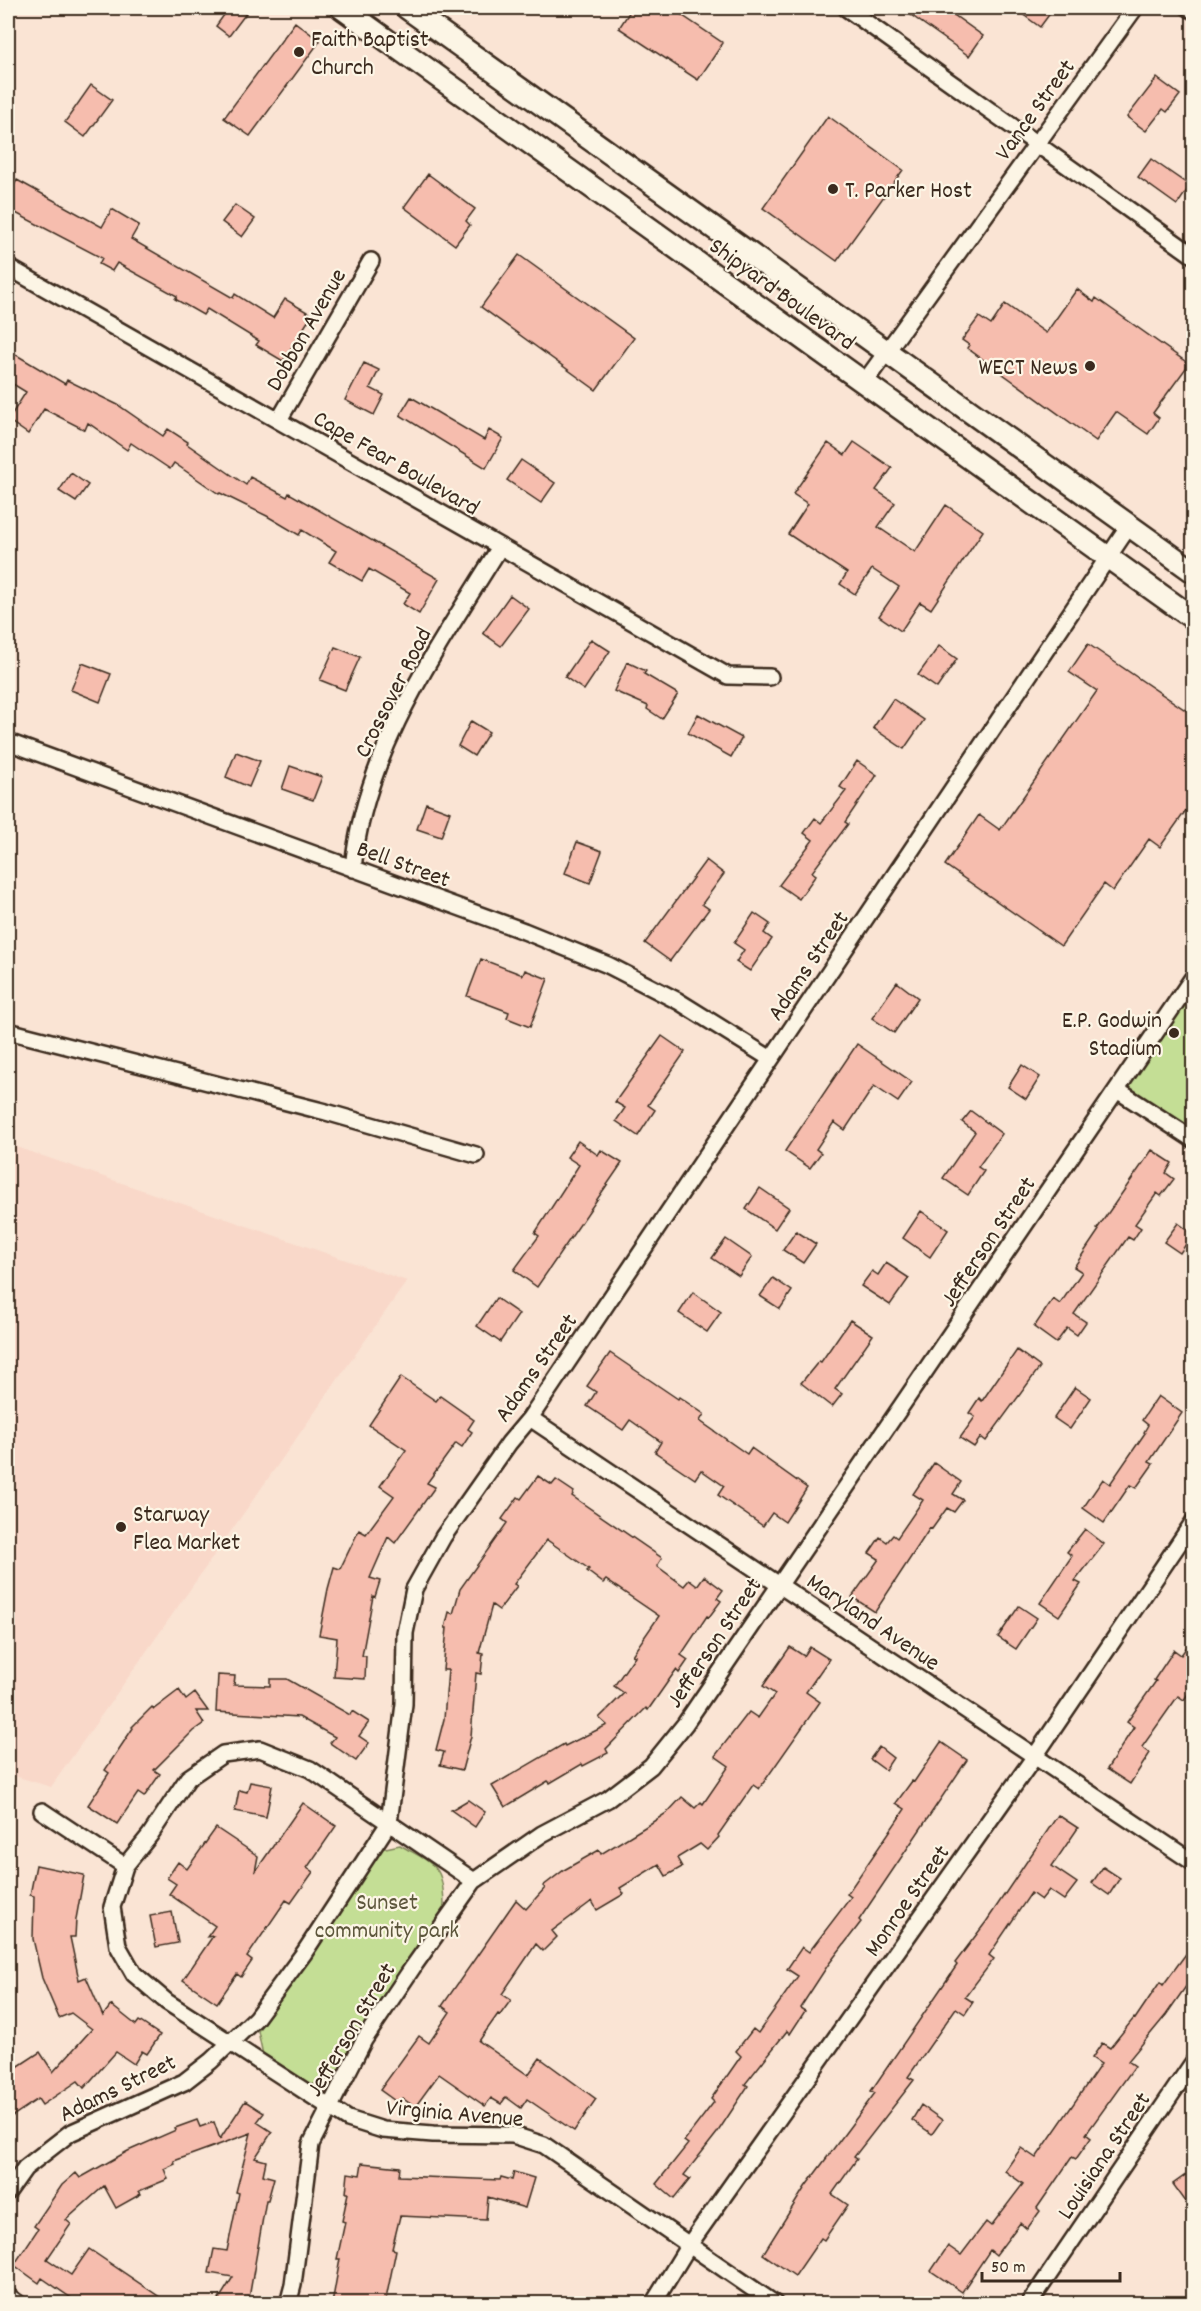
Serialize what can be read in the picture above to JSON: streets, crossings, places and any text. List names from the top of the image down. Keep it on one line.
{"streets":{"main road":["Shipyard Boulevard"],"street":["Vance Street","Dobbon Avenue","Cape Fear Boulevard","Crossover Road","Bell Street","Adams Street","Jefferson Street","Maryland Avenue","Monroe Street","Virginia Avenue","Louisiana Street"]},"crossings":[["Vance Street","Shipyard Boulevard"],["Shipyard Boulevard","Adams Street"],["Dobbon Avenue","Cape Fear Boulevard"],["Cape Fear Boulevard","Crossover Road"],["Crossover Road","Bell Street"],["Bell Street","Adams Street"],["Adams Street","Maryland Avenue"],["Adams Street","Virginia Avenue"],["Jefferson Street","Maryland Avenue"],["Jefferson Street","Virginia Avenue"],["Maryland Avenue","Monroe Street"],["Monroe Street","Virginia Avenue"]],"parks":["Sunset community park"],"places":["Faith Baptist Church","T. Parker Host","WECT News","E.P. Godwin Stadium","Starway Flea Market"],"scale_bar":"50 m"}
